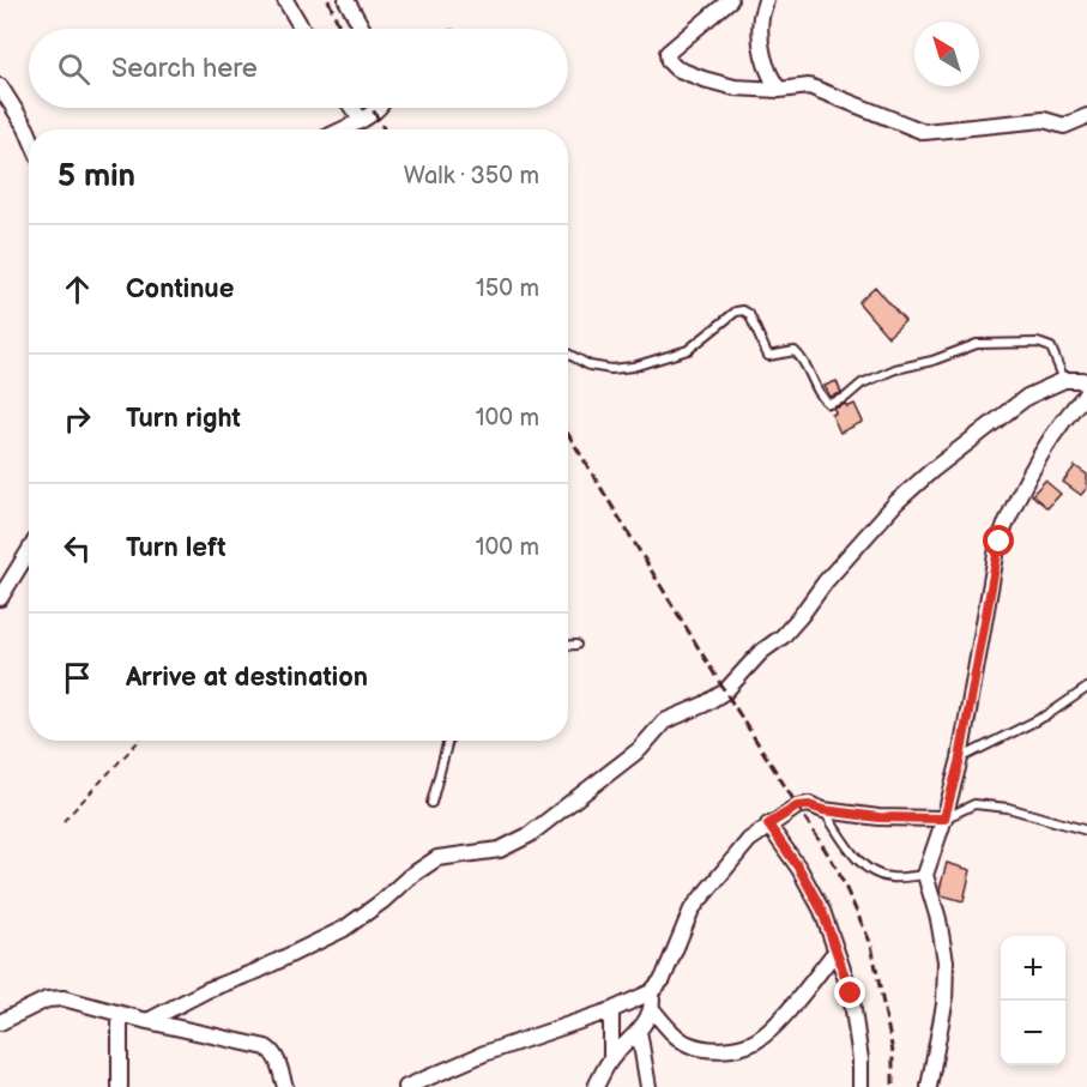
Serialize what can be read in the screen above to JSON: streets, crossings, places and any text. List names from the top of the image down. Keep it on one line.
{"north":"top left","page":{"search":"Search here","heading":["5 min","Walk · 350 m"],"list":[["Continue","150 m"],["Turn right","100 m"],["Turn left","100 m"],"Arrive at destination"],"map_buttons":["+","−"]}}
